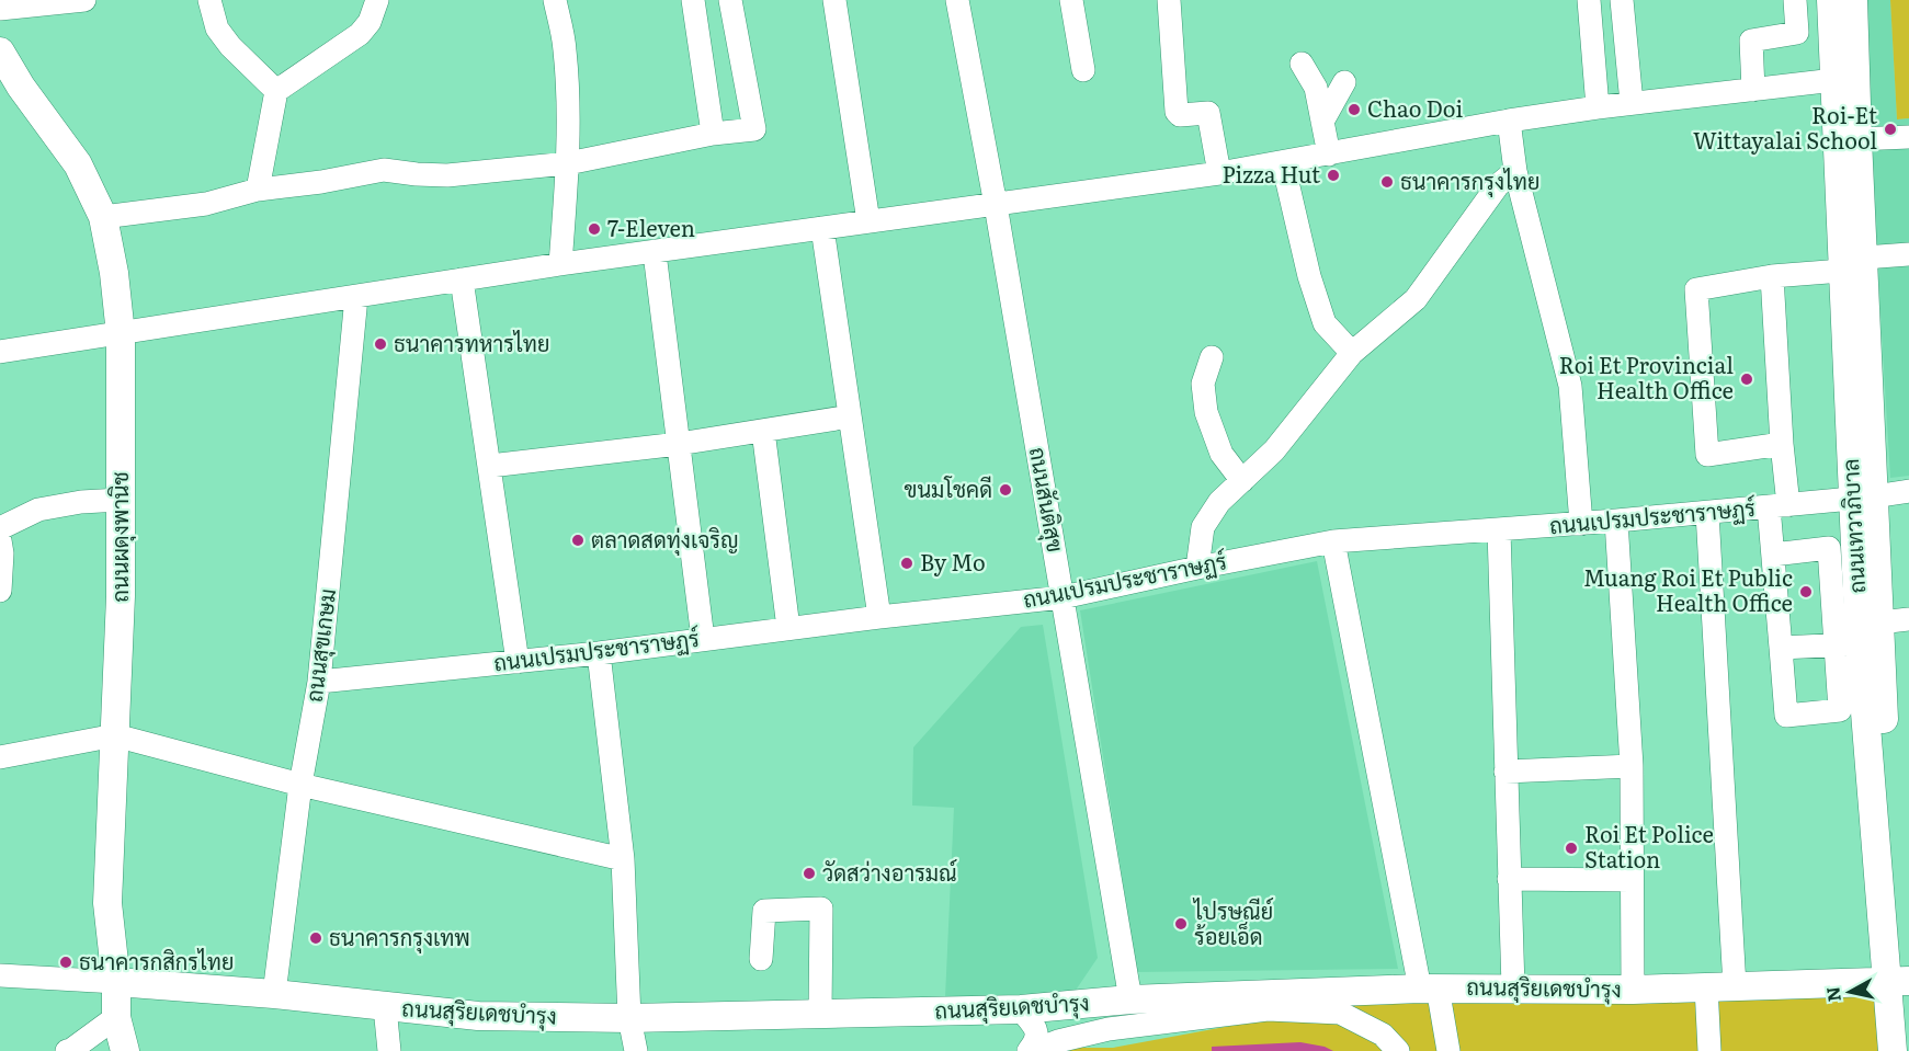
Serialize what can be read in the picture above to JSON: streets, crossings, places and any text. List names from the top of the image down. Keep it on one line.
{"streets":{"main road":["ถนนเทวาภิบาล","ถนนผดุงพานิช","ถนนสุริยเดชบำรุง"],"street":["ถนนสันติสุข","ถนนเปรมประชาราษฏร์","ถนนสุขเกษม"]},"crossings":[["ถนนสันติสุข","ถนนเปรมประชาราษฏร์"],["ถนนสันติสุข","ถนนสุริยเดชบำรุง"],["ถนนเปรมประชาราษฏร์","ถนนเทวาภิบาล"],["ถนนเปรมประชาราษฏร์","ถนนสุขเกษม"],["ถนนเทวาภิบาล","ถนนสุริยเดชบำรุง"],["ถนนผดุงพานิช","ถนนสุริยเดชบำรุง"],["ถนนสุขเกษม","ถนนสุริยเดชบำรุง"]],"places":["Chao Doi","Roi-Et Wittayalai School","Pizza Hut","ธนาคารกรุงไทย","7-Eleven","ธนาคารทหารไทย","Roi Et Provincial Health Office","ขนมโชคดี","ตลาดสดทุ่งเจริญ","By Mo","Muang Roi Et Public Health Office","Roi Et Police Station","วัดสว่างอารมณ์","ไปรษณีย์ ร้อยเอ็ด","ธนาคารกรุงเทพ","ธนาคารกสิกรไทย"],"north":"left"}
